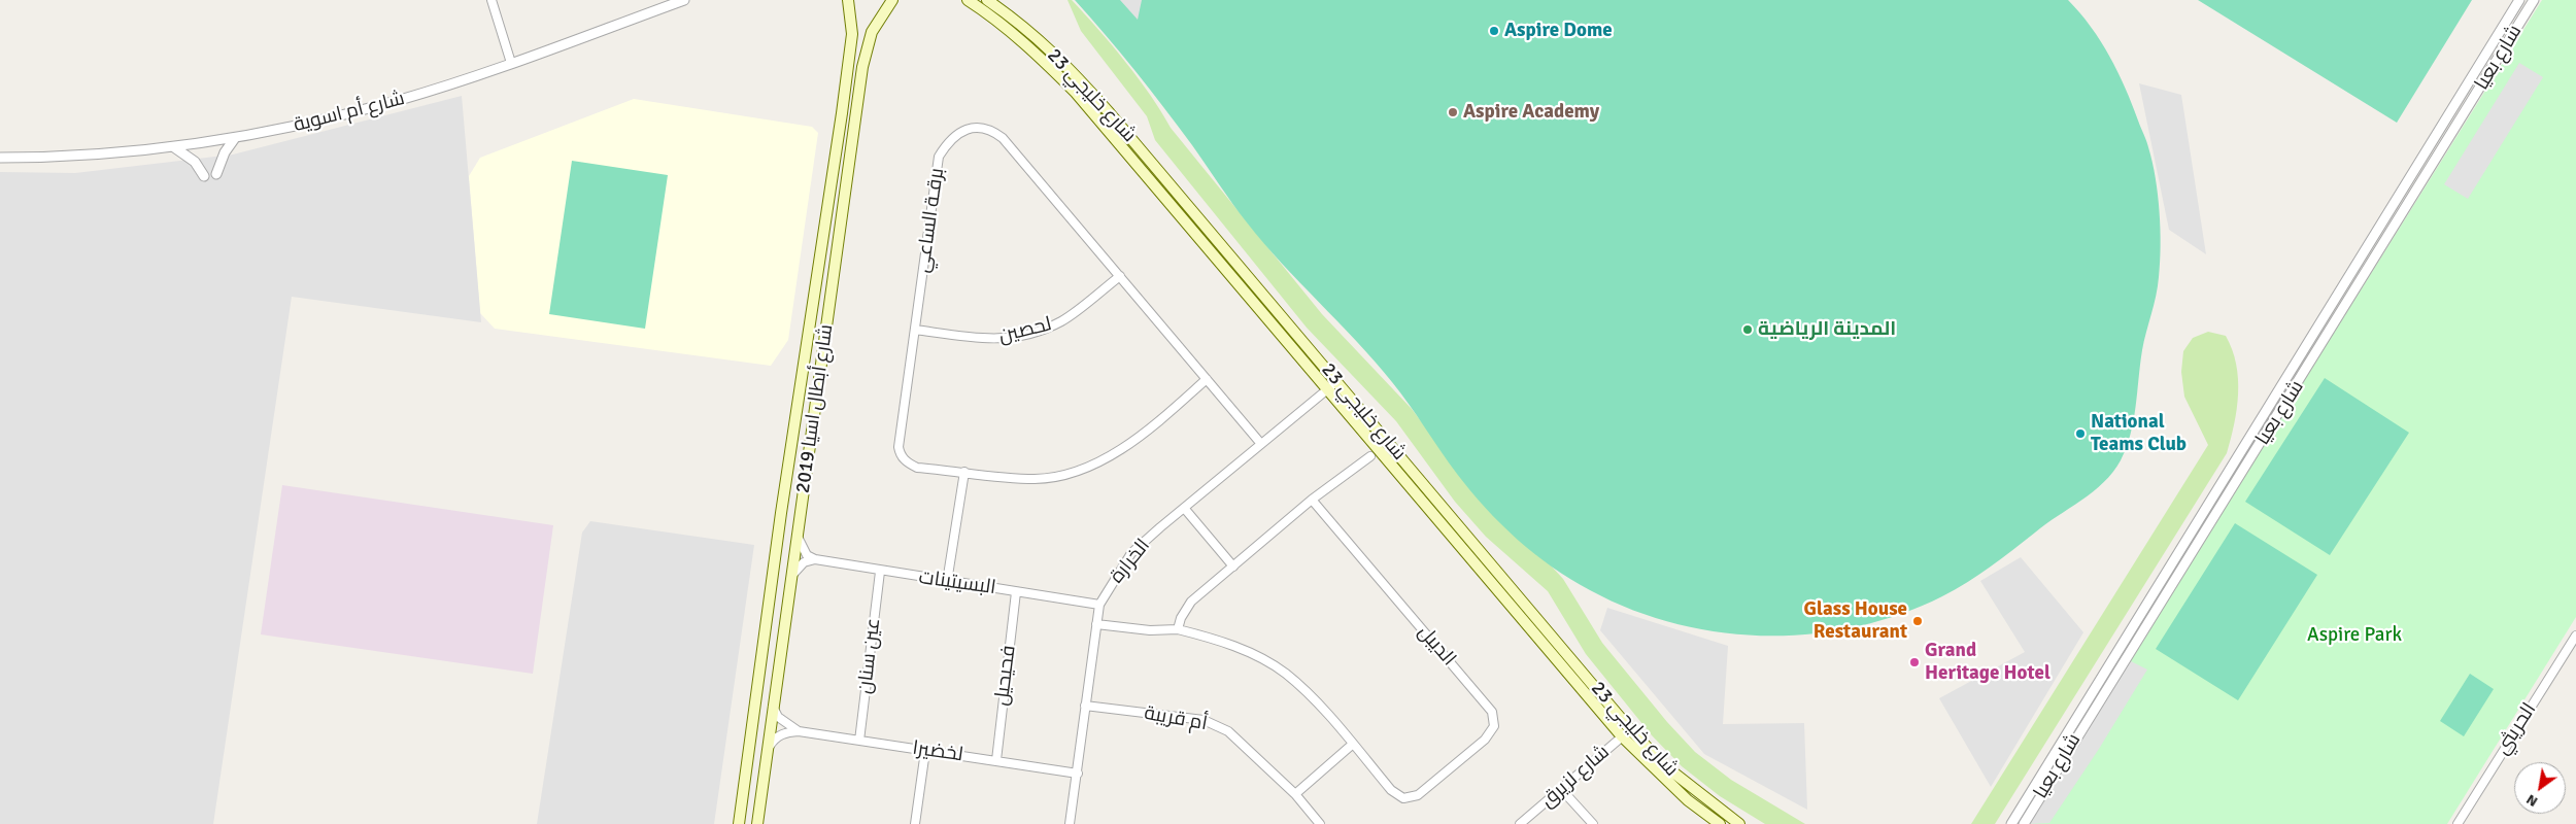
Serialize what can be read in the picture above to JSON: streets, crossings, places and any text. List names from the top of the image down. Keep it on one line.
{"streets":{"main road":["شارع خليجي 23","شارع أبطال اسيا 2019"],"street":["شارع بعيا","شارع أم اسوية","برقـة الساعي","لحصين","الخرارة","البسيتينات","الديبل","عين سنان","فحيحيل","أم قريبة","الحريثي","لخضيرا","شارع لزيرق"]},"crossings":[["شارع خليجي 23","الخرارة"],["شارع خليجي 23","شارع لزيرق"],["برقـة الساعي","لحصين"],["برقـة الساعي","الخرارة"],["شارع أبطال اسيا 2019","لخضيرا"],["الخرارة","البسيتينات"],["الخرارة","الديبل"],["الخرارة","أم قريبة"],["الخرارة","لخضيرا"],["البسيتينات","عين سنان"],["البسيتينات","فحيحيل"],["عين سنان","لخضيرا"],["فحيحيل","لخضيرا"]],"parks":["Aspire Park"],"places":["Aspire Dome","Aspire Academy","المدينة الرياضية","National Teams Club","Glass House Restaurant","Grand Heritage Hotel"],"north":"bottom left"}
